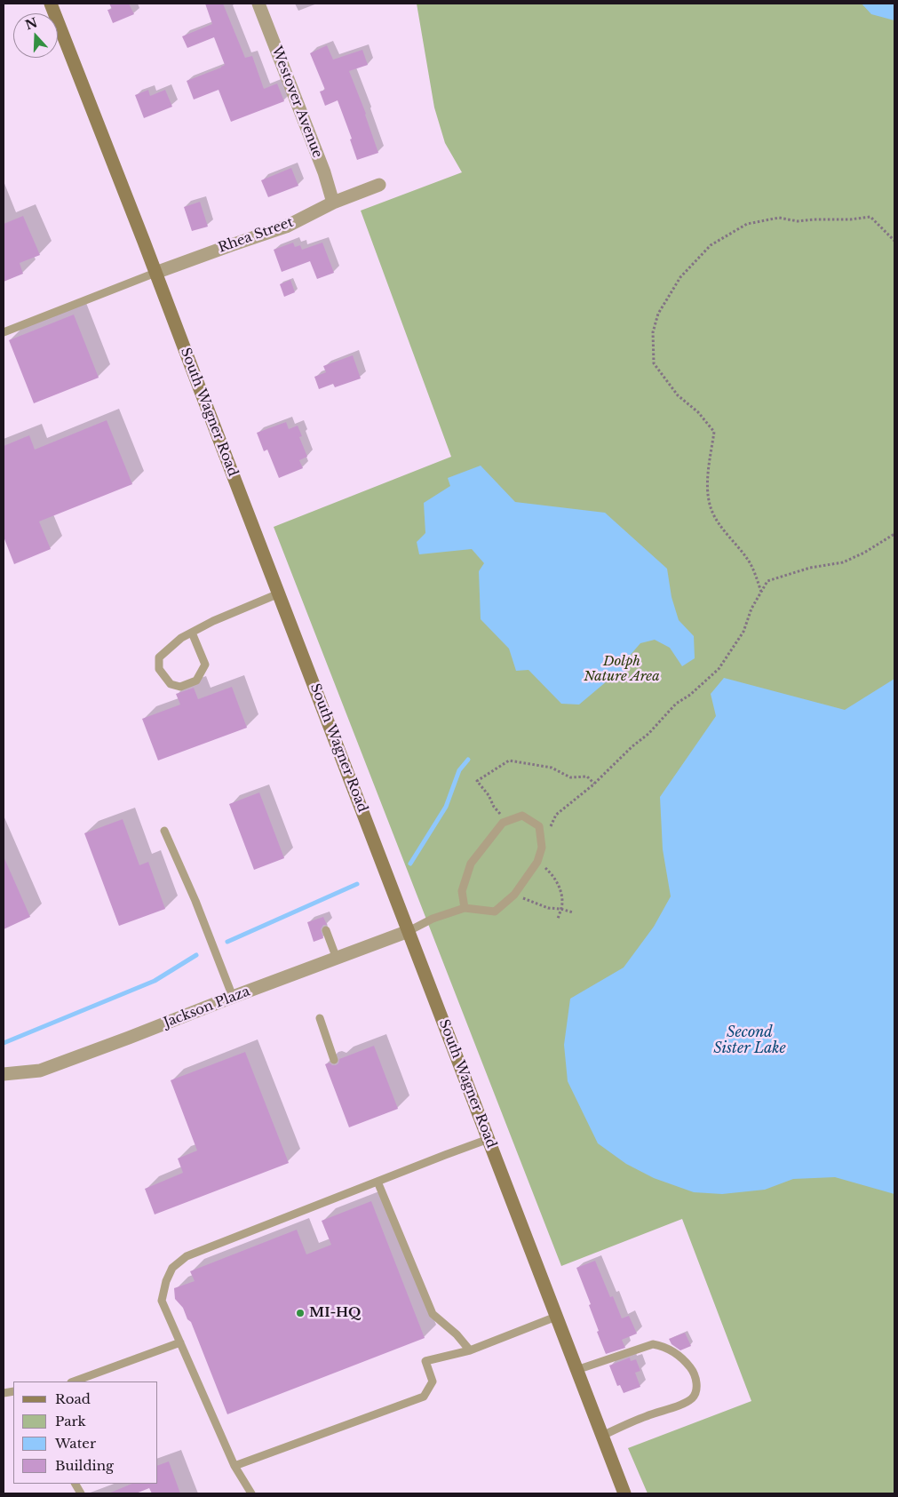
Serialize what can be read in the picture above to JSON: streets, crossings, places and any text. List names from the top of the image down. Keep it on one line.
{"streets":{"main road":["South Wagner Road"],"street":["Westover Avenue","Rhea Street","Jackson Plaza"]},"crossings":[["Westover Avenue","Rhea Street"],["Rhea Street","South Wagner Road"],["South Wagner Road","Jackson Plaza"]],"water":["Second Sister Lake"],"parks":["Dolph Nature Area"],"places":["MI-HQ"],"legend":["Road","Park","Water","Building"],"north":"top"}
